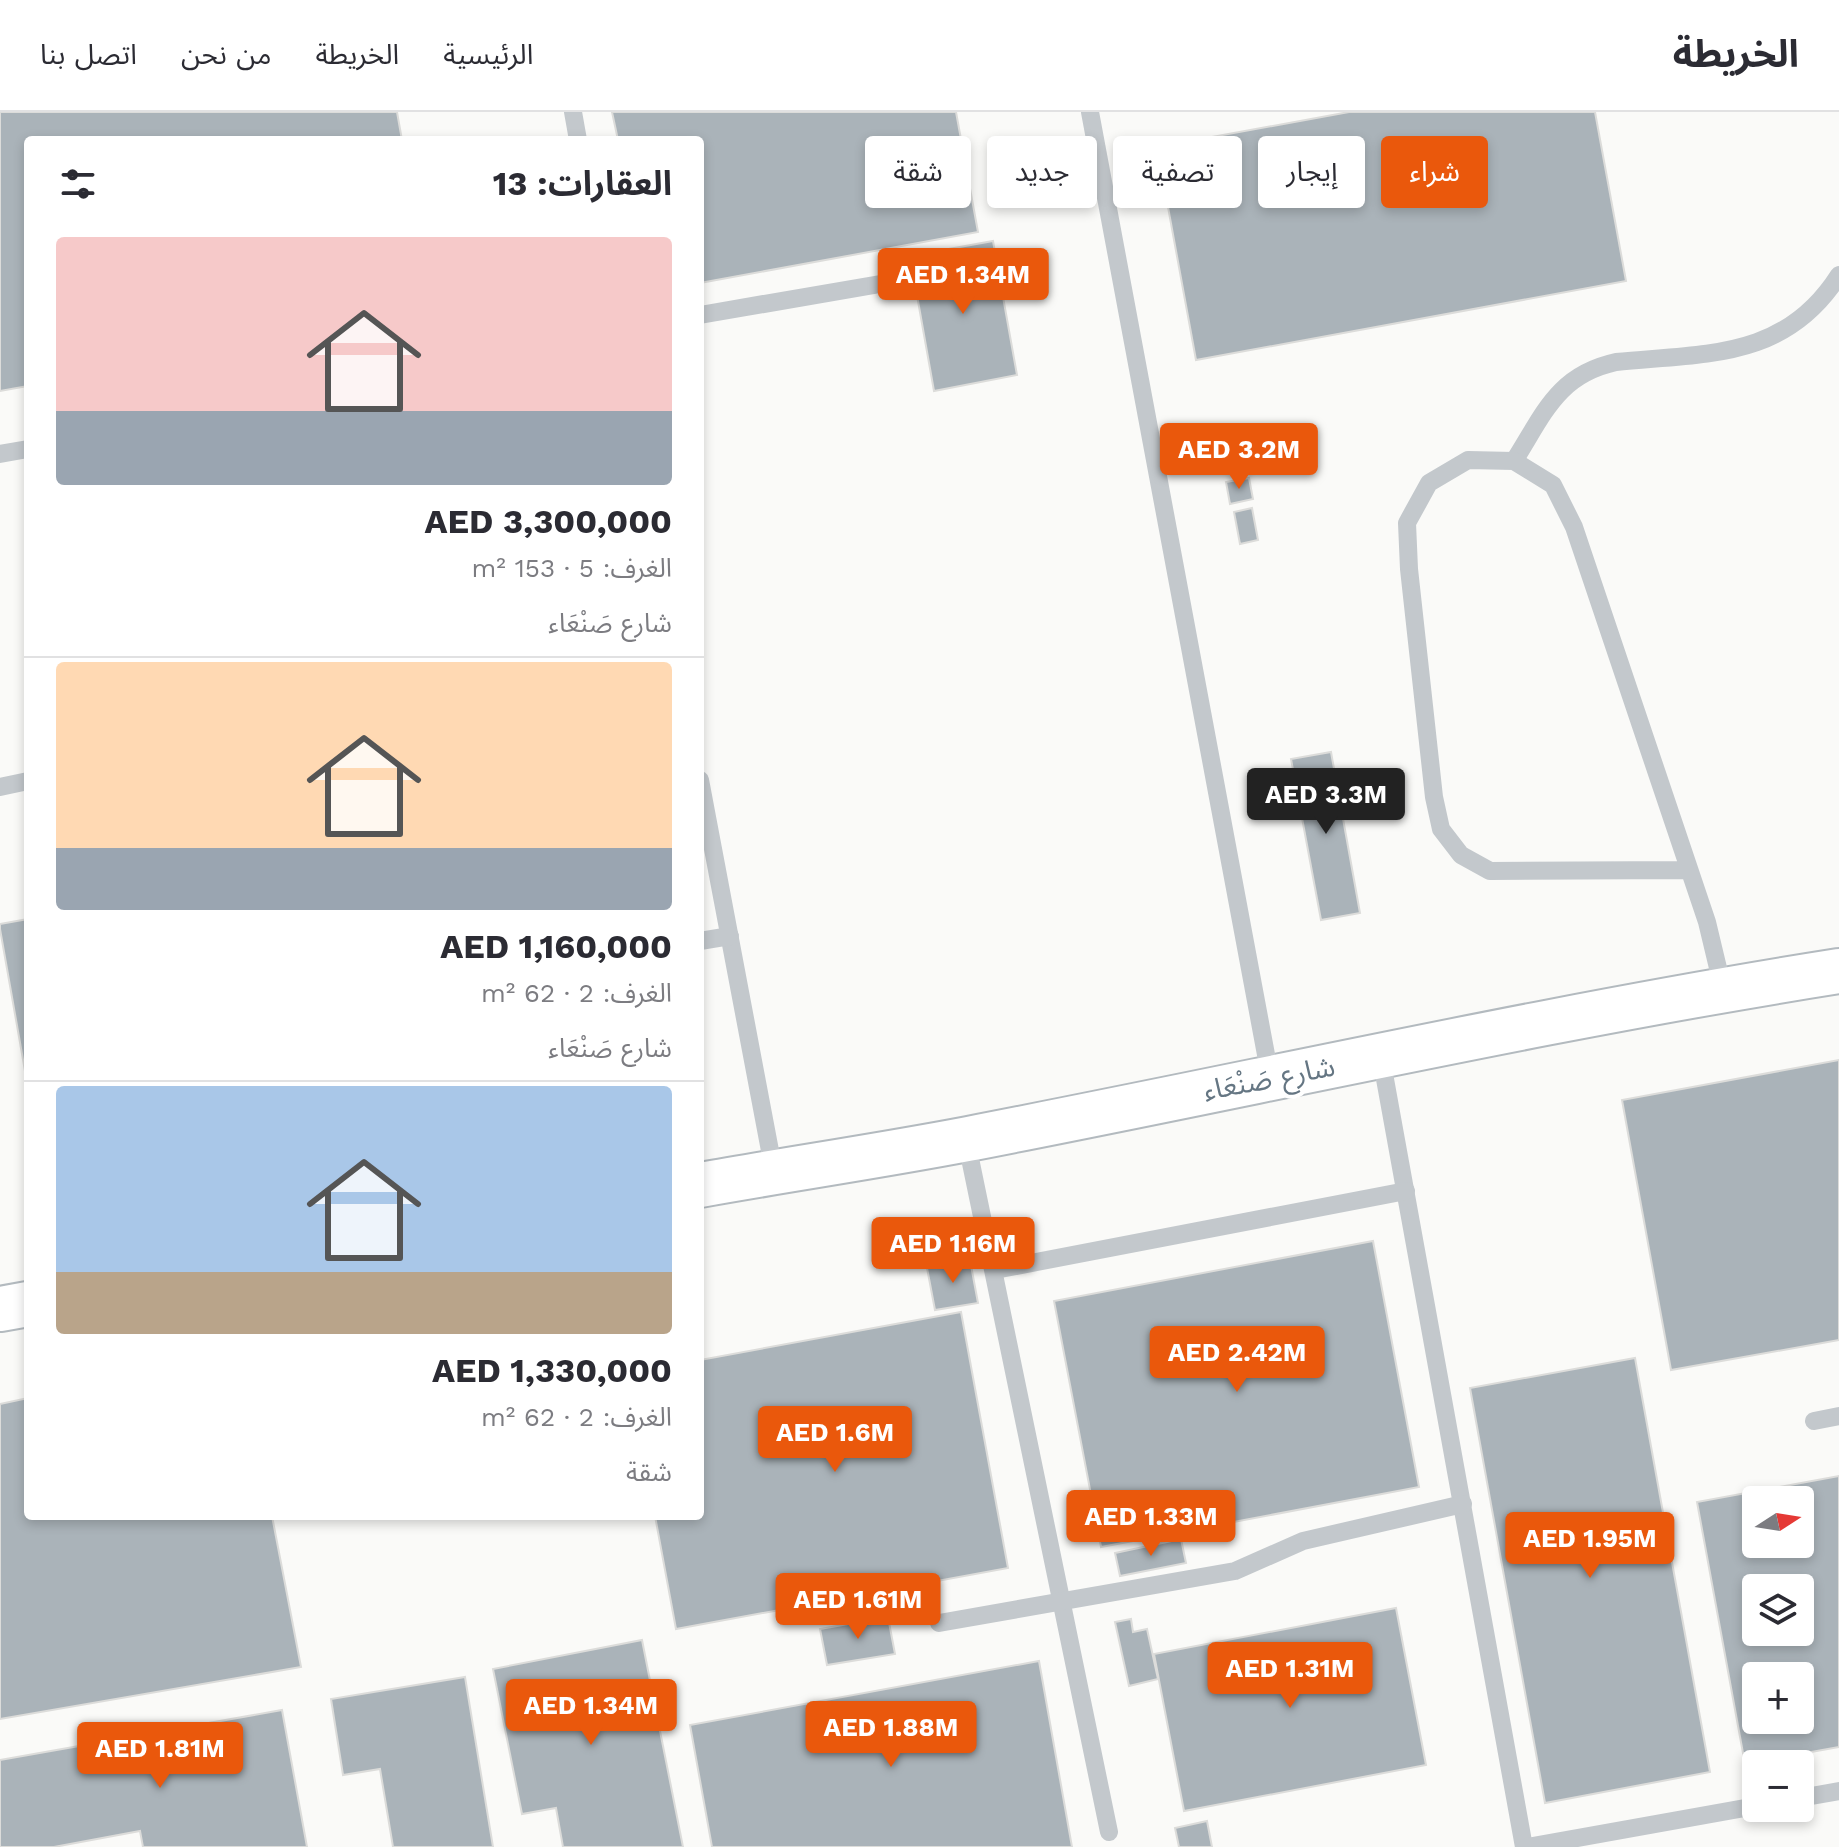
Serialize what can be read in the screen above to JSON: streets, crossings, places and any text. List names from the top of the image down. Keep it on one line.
{"streets":{"street":["شارع صَنْعَاء"]},"north":"right","page":{"header":"الخريطة","nav":["الرئيسية","الخريطة","من نحن","اتصل بنا"],"chip":["شراء","إيجار","تصفية","جديد","شقة"],"heading":"العقارات: 13","list":[{"name":"AED 3,300,000","note":"الغرف: 5 · 153 m² · شارع صَنْعَاء"},{"name":"AED 1,160,000","note":"الغرف: 2 · 62 m² · شارع صَنْعَاء"},{"name":"AED 1,330,000","note":"الغرف: 2 · 62 m² · شقة"}],"price":["AED 1.34M","AED 3.2M","AED 3.3M","AED 1.16M","AED 2.42M","AED 1.6M","AED 1.33M","AED 1.95M","AED 1.61M","AED 1.31M","AED 1.34M","AED 1.88M","AED 1.81M"],"map_buttons":["+","−"]}}
